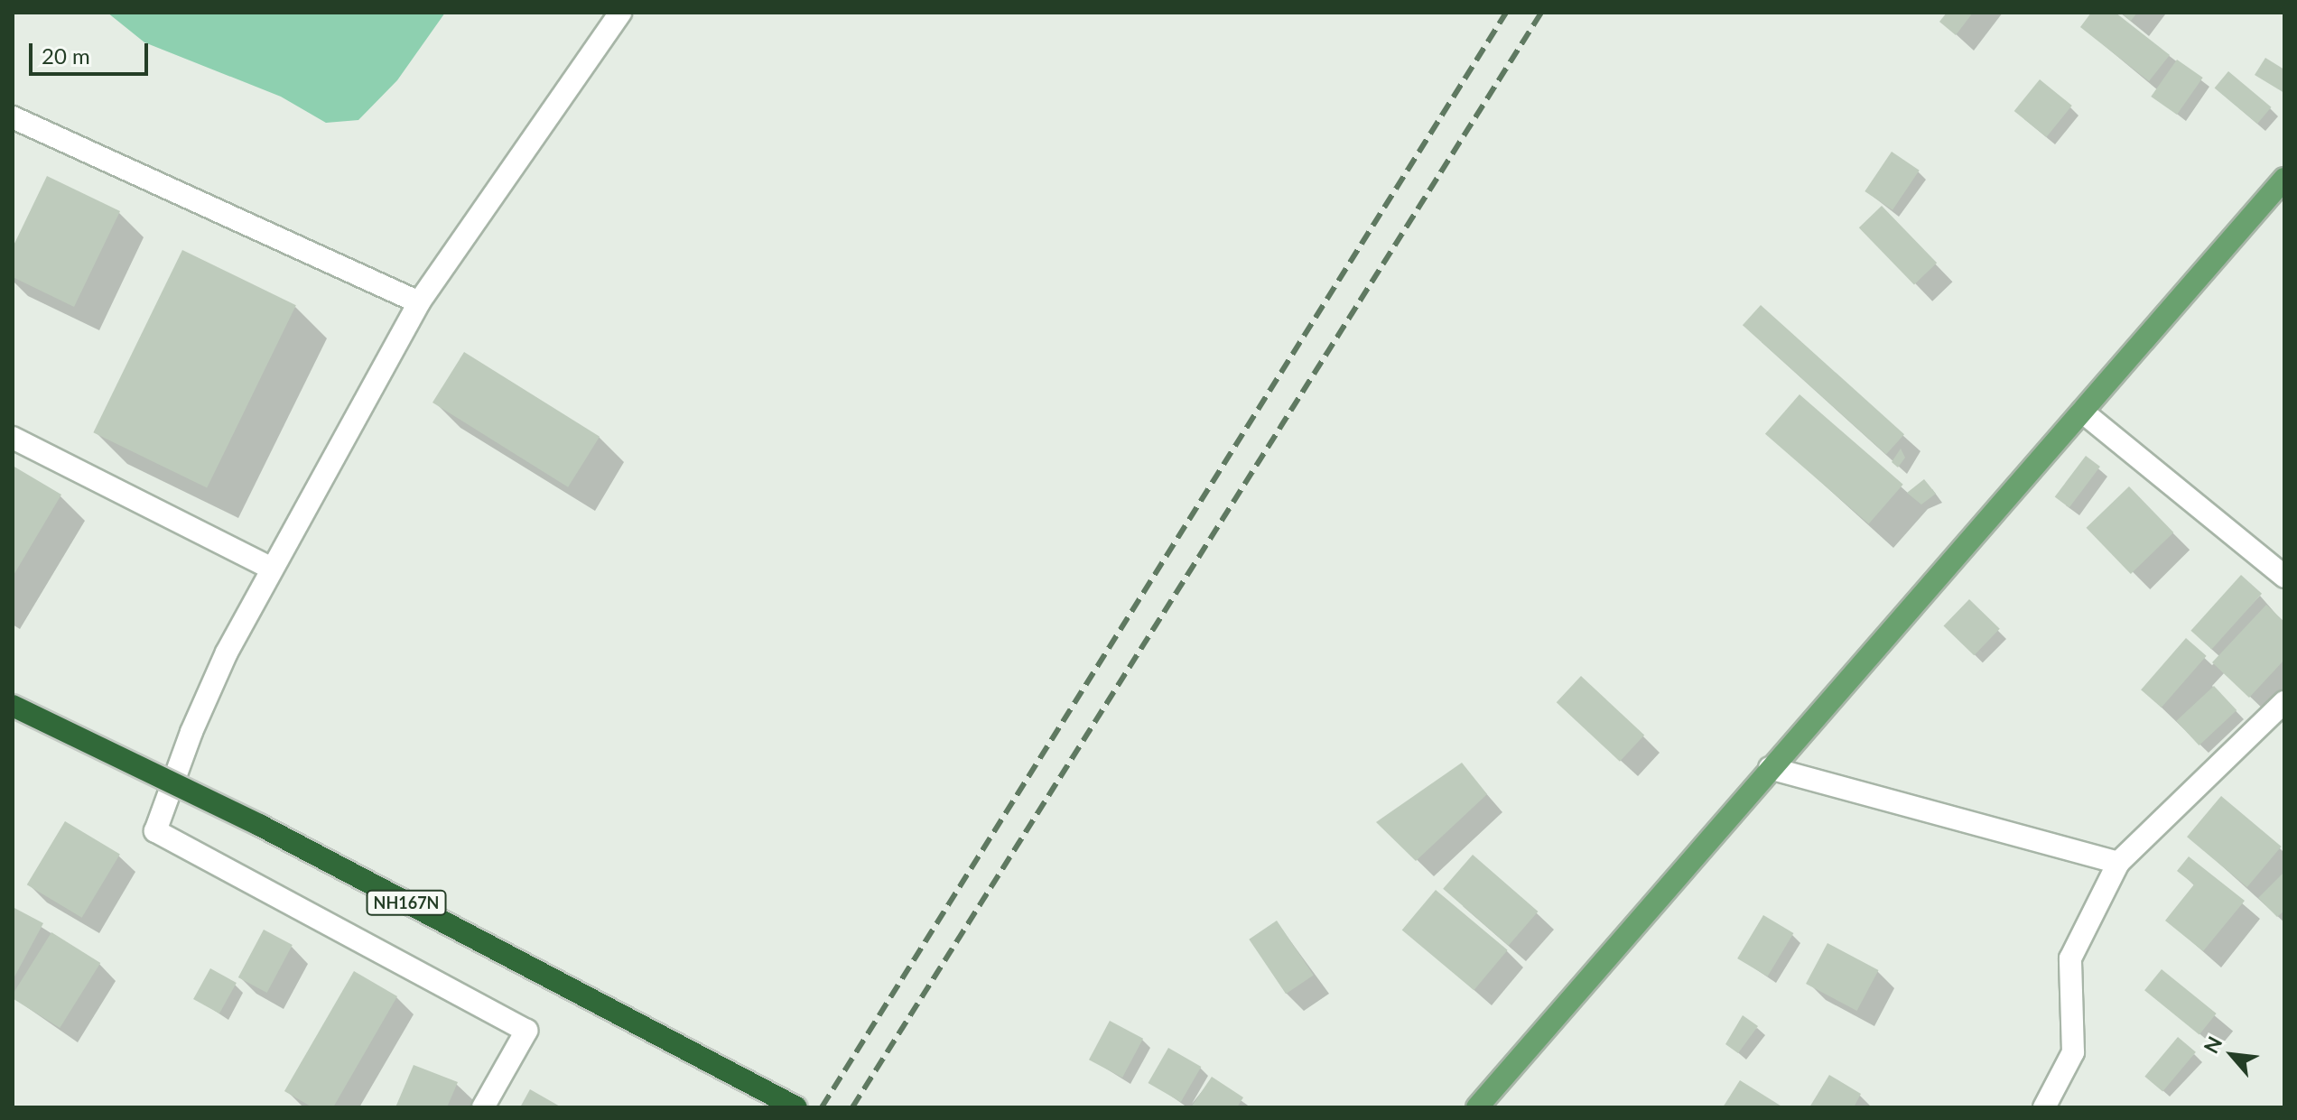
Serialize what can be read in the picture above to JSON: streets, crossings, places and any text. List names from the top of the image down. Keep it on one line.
{"streets":{"highway":["NH167N"]},"scale_bar":"20 m","north":"top left"}
